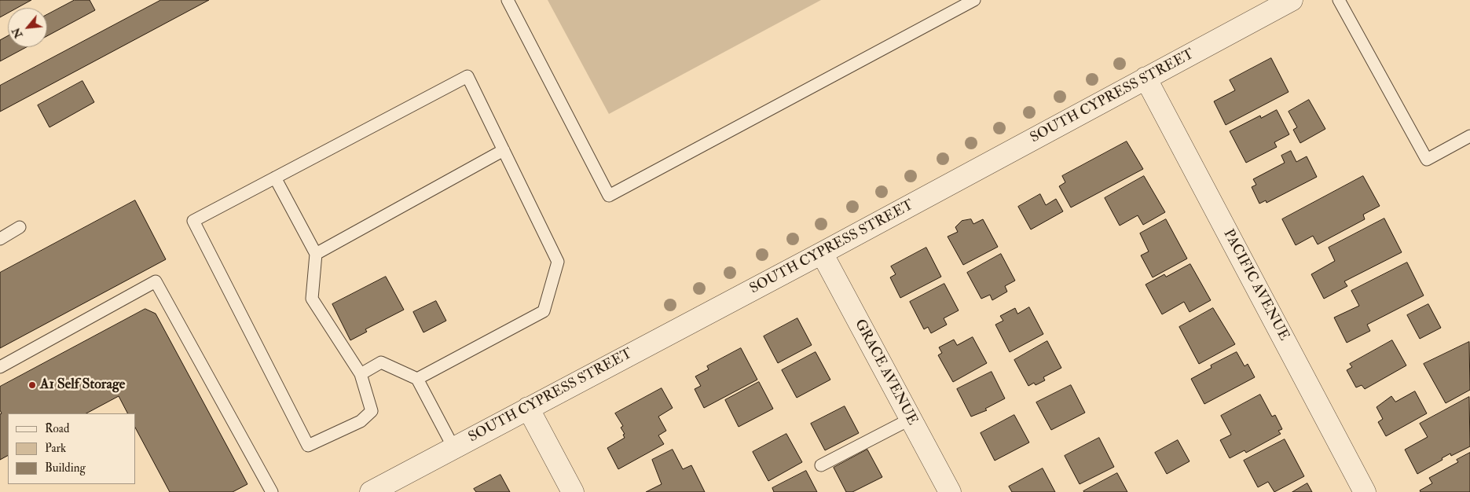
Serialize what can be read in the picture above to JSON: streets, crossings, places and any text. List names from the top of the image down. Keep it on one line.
{"streets":{"street":["SOUTH CYPRESS STREET","PACIFIC AVENUE","GRACE AVENUE"]},"crossings":[["SOUTH CYPRESS STREET","PACIFIC AVENUE"],["SOUTH CYPRESS STREET","GRACE AVENUE"]],"places":["A1 Self Storage"],"legend":["Road","Park","Building"],"north":"bottom left"}
